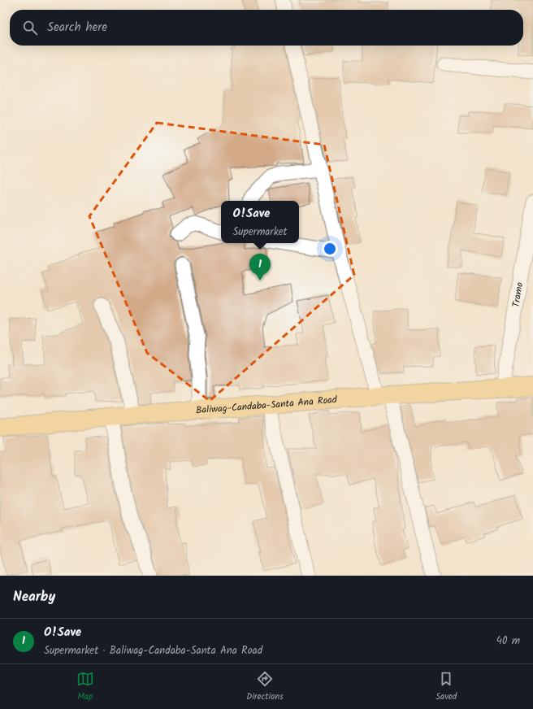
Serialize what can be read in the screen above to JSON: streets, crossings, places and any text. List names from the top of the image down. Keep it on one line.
{"streets":{"main road":["Baliwag-Candaba-Santa Ana Road"],"street":["Tramo"]},"crossings":[["Tramo","Baliwag-Candaba-Santa Ana Road"]],"page":{"search":"Search here","popup":["O!Save","Supermarket"],"pins":"1","heading":"Nearby","list":[{"mark":"1","name":"O!Save","note":"Supermarket · Baliwag-Candaba-Santa Ana Road","value":"40 m"}],"nav":["Map","Directions","Saved"]}}
